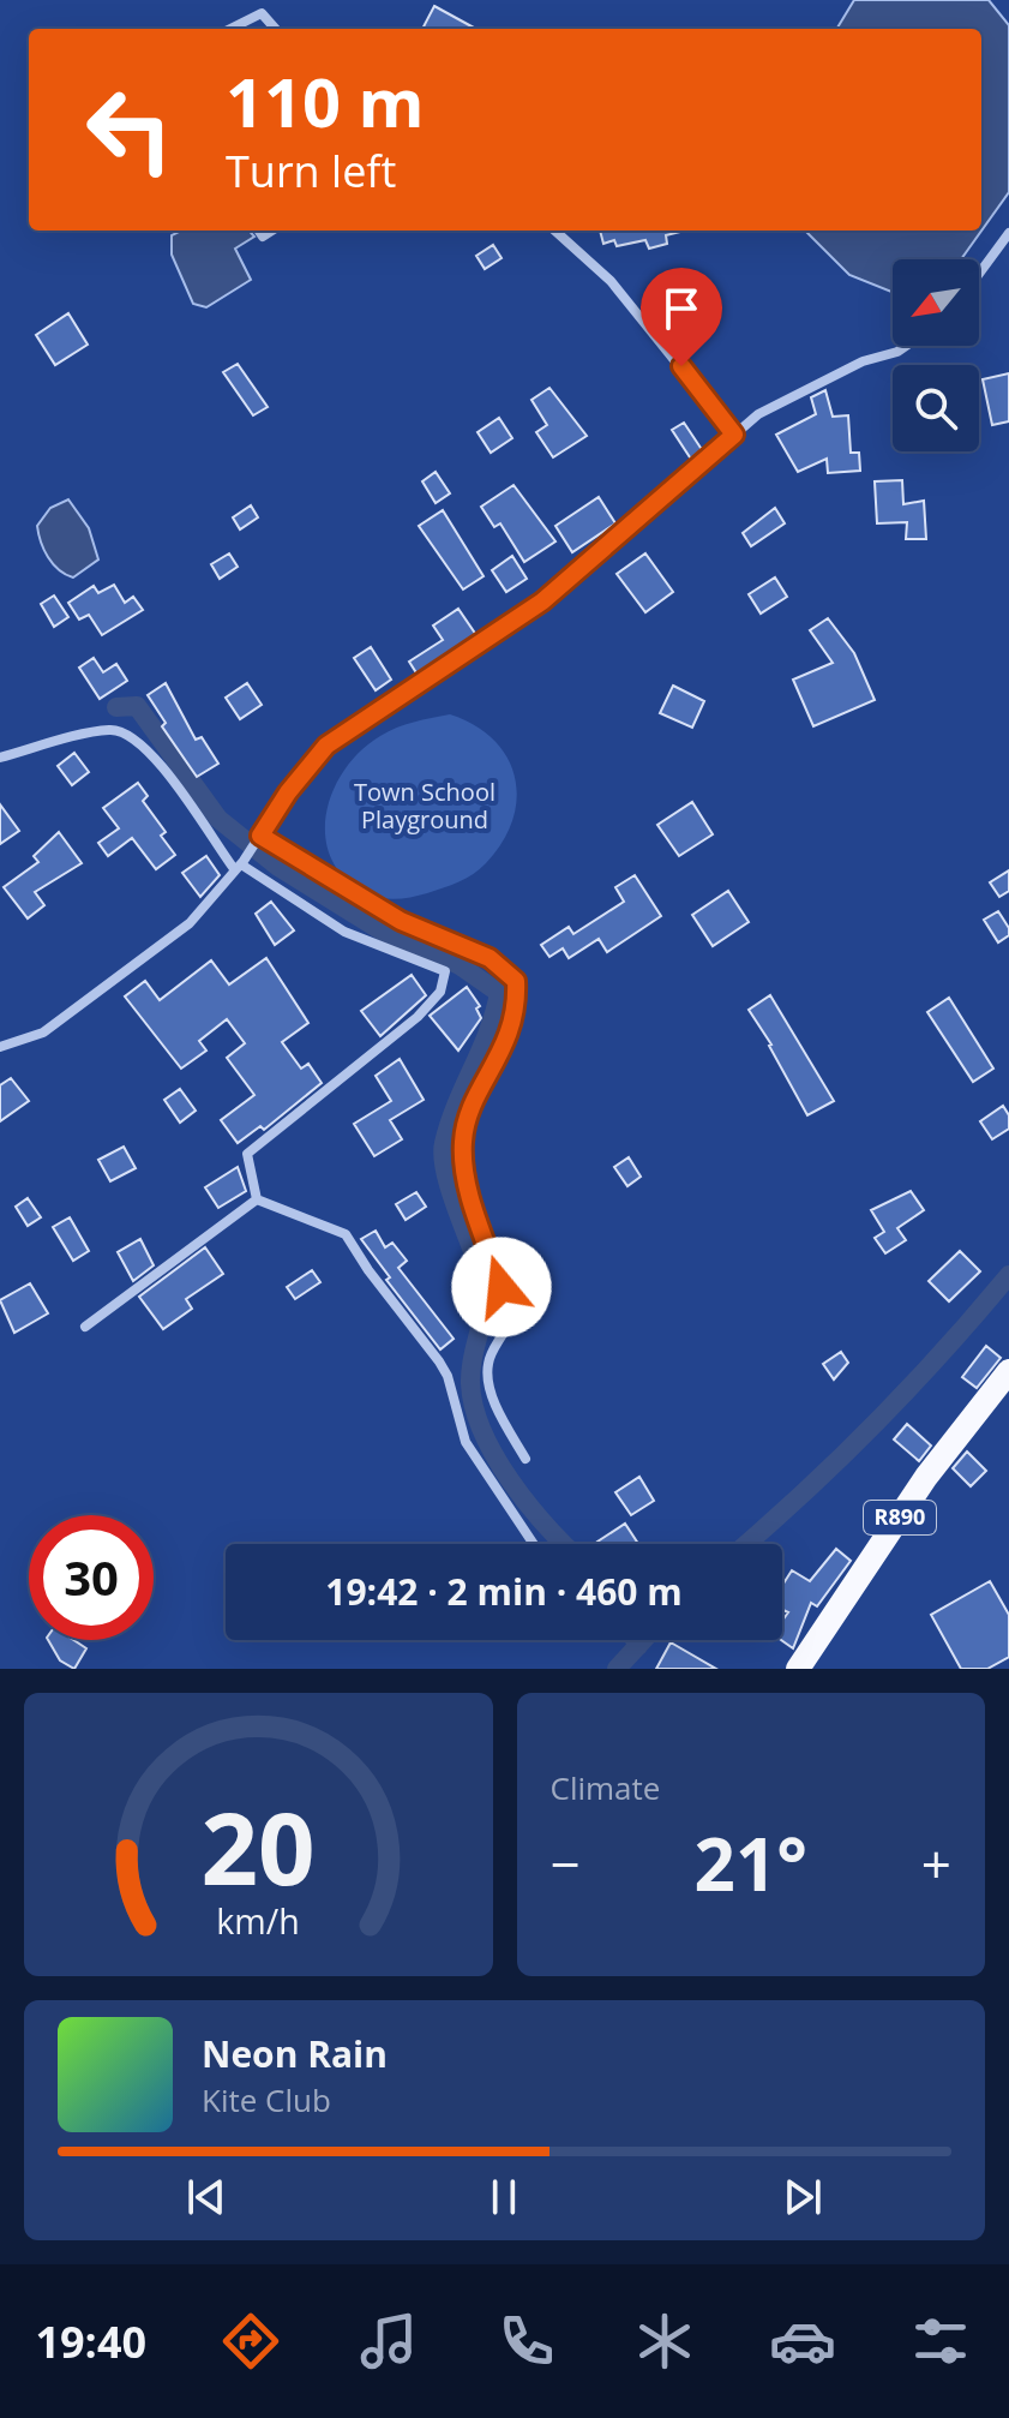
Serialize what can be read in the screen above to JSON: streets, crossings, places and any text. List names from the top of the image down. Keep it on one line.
{"streets":{"main road":["R890"]},"parks":["Town School Playground"],"north":"bottom left","page":{"turn":["110 m","Turn left"],"limit":"30","trip":"19:42 · 2 min · 460 m","tile":"Climate","heat":["−","21°","+"],"song":["Neon Rain","Kite Club"],"tabs":"19:40","gauge":["20","km/h"]}}
